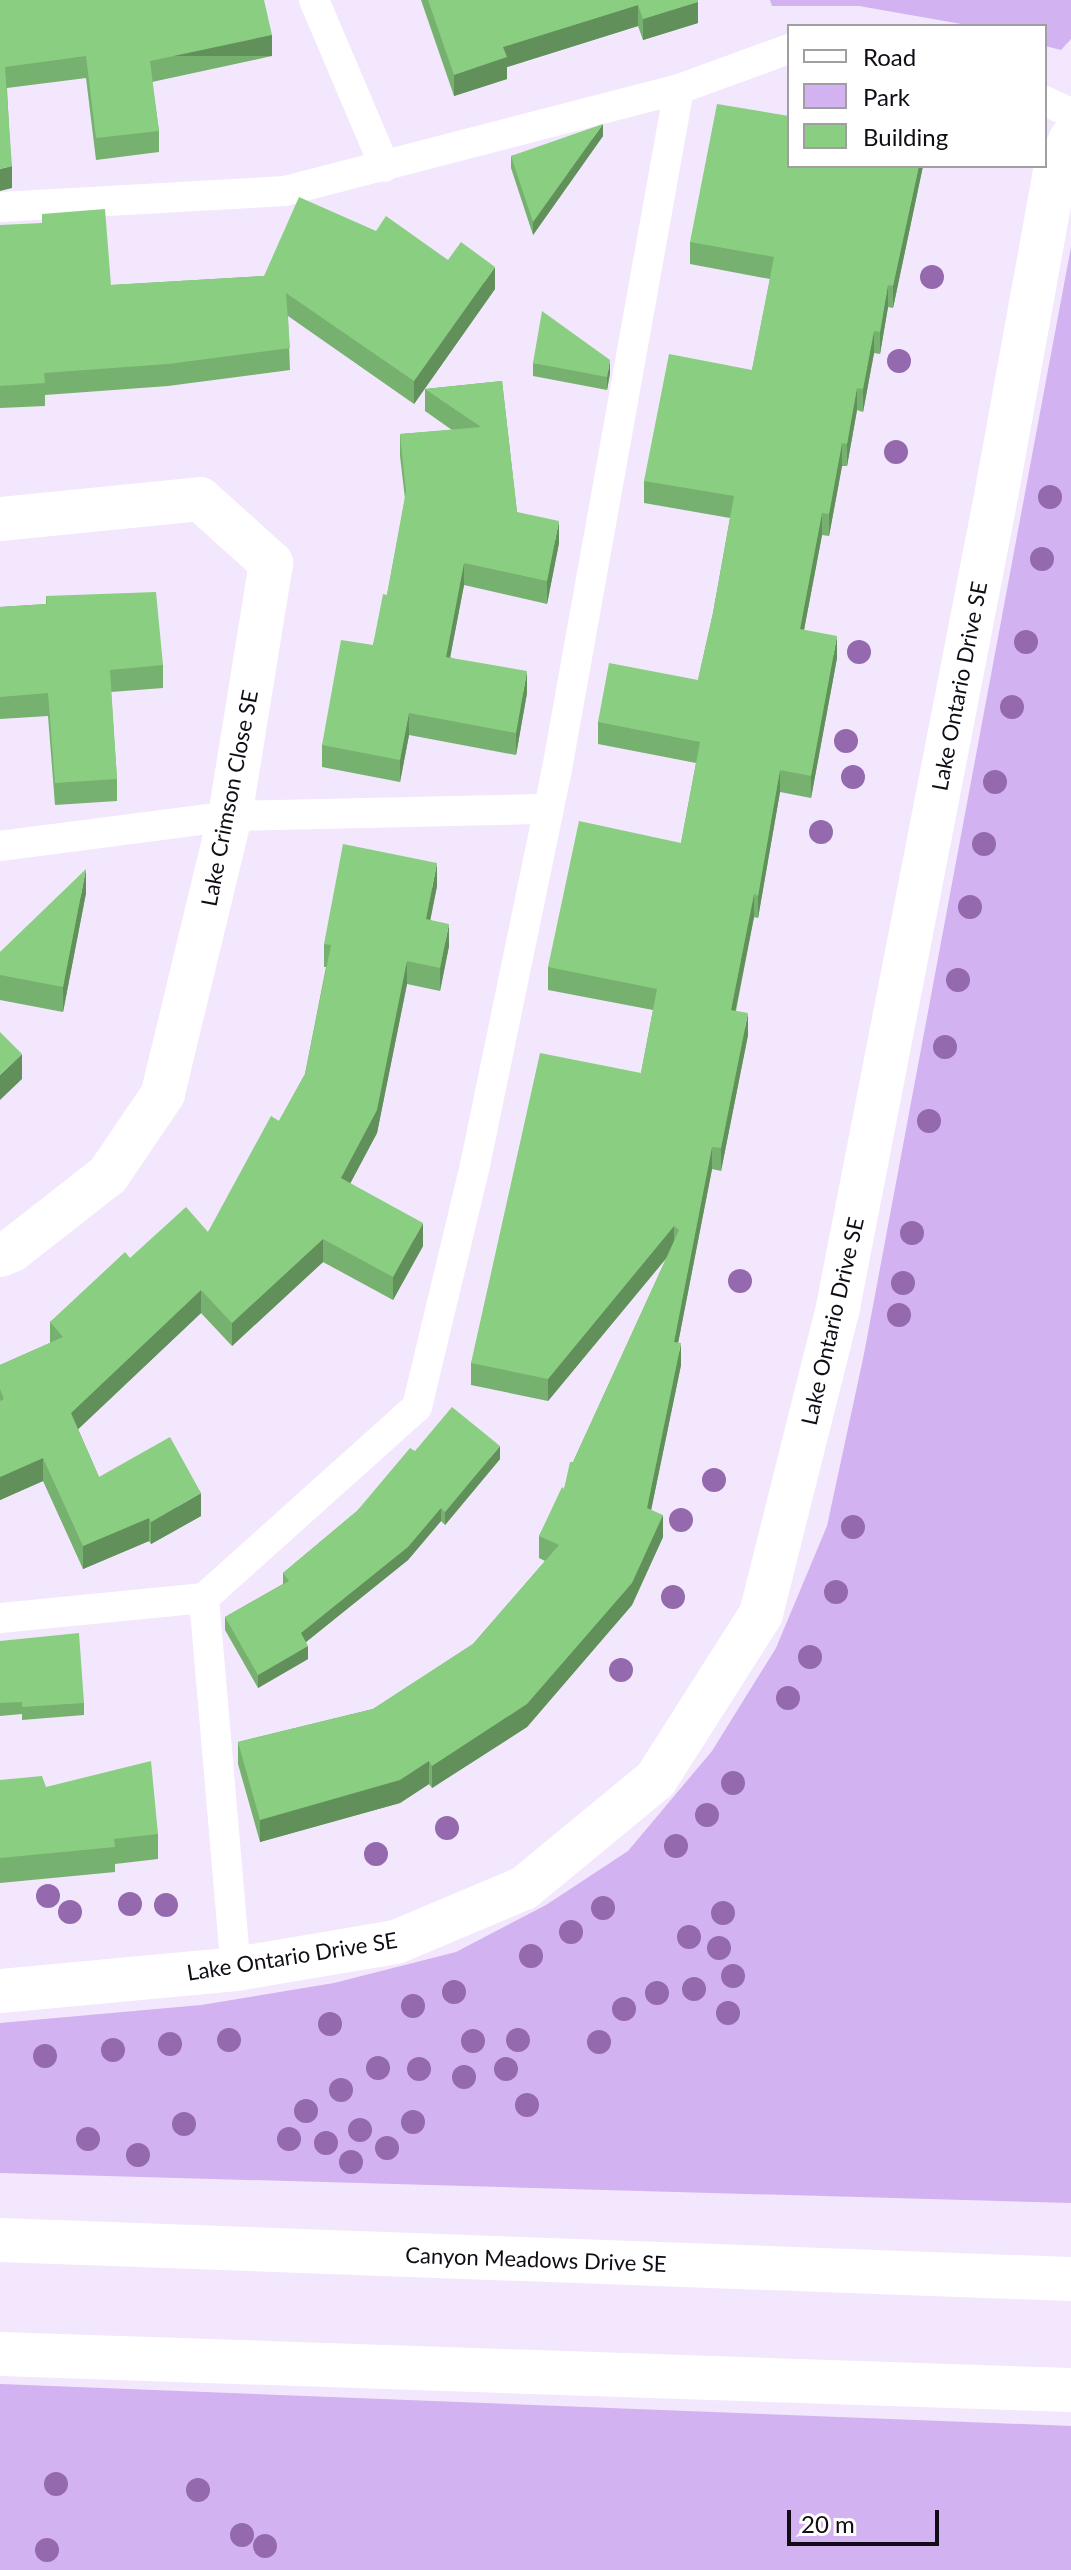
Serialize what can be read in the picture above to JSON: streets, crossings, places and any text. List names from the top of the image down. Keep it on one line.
{"streets":{"street":["Lake Ontario Drive SE","Lake Crimson Close SE","Canyon Meadows Drive SE"]},"legend":["Road","Park","Building"],"scale_bar":"20 m"}
